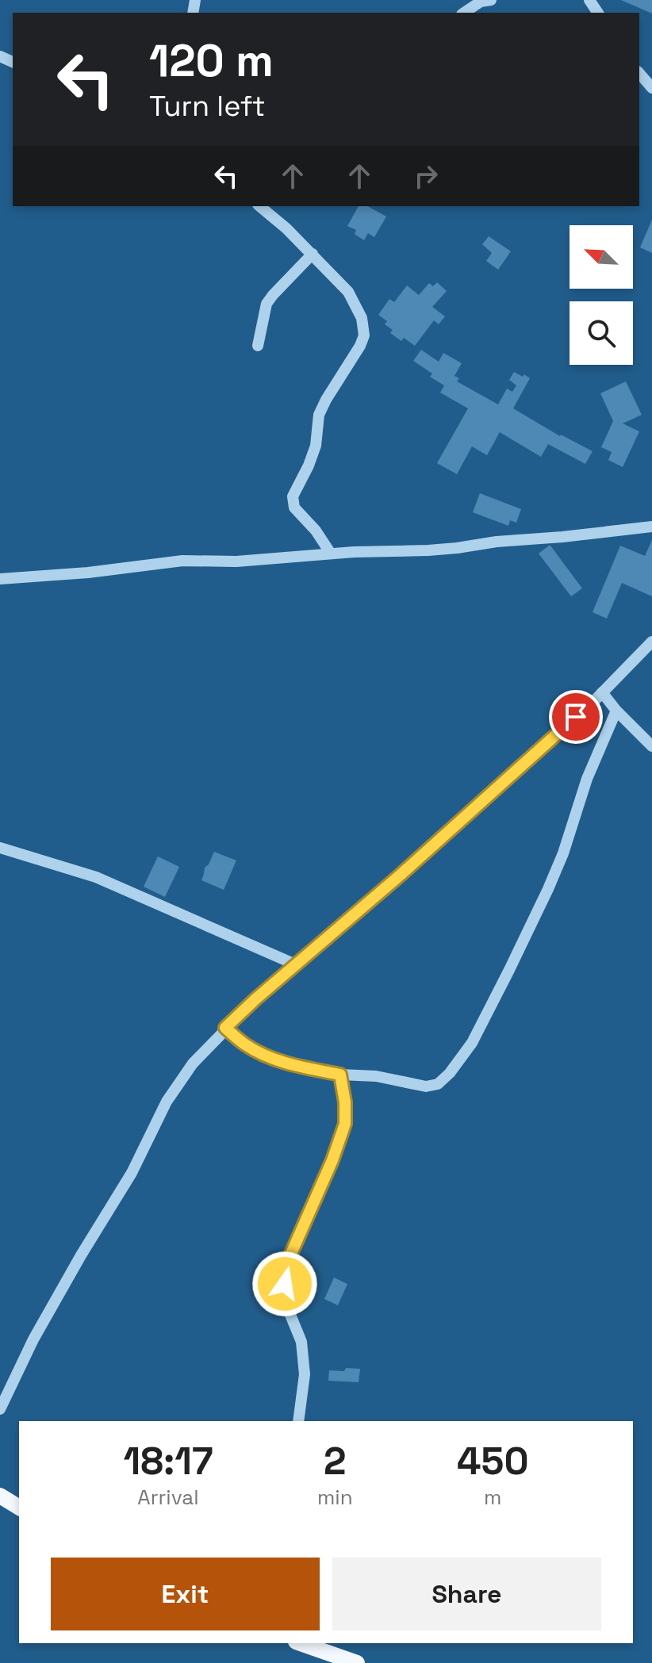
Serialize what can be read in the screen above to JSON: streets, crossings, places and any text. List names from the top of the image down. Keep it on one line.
{"north":"top left","page":{"turn":["120 m","Turn left"],"eta":["18:17","Arrival","2","min","450","m"],"buttons":["Exit","Share"]}}
